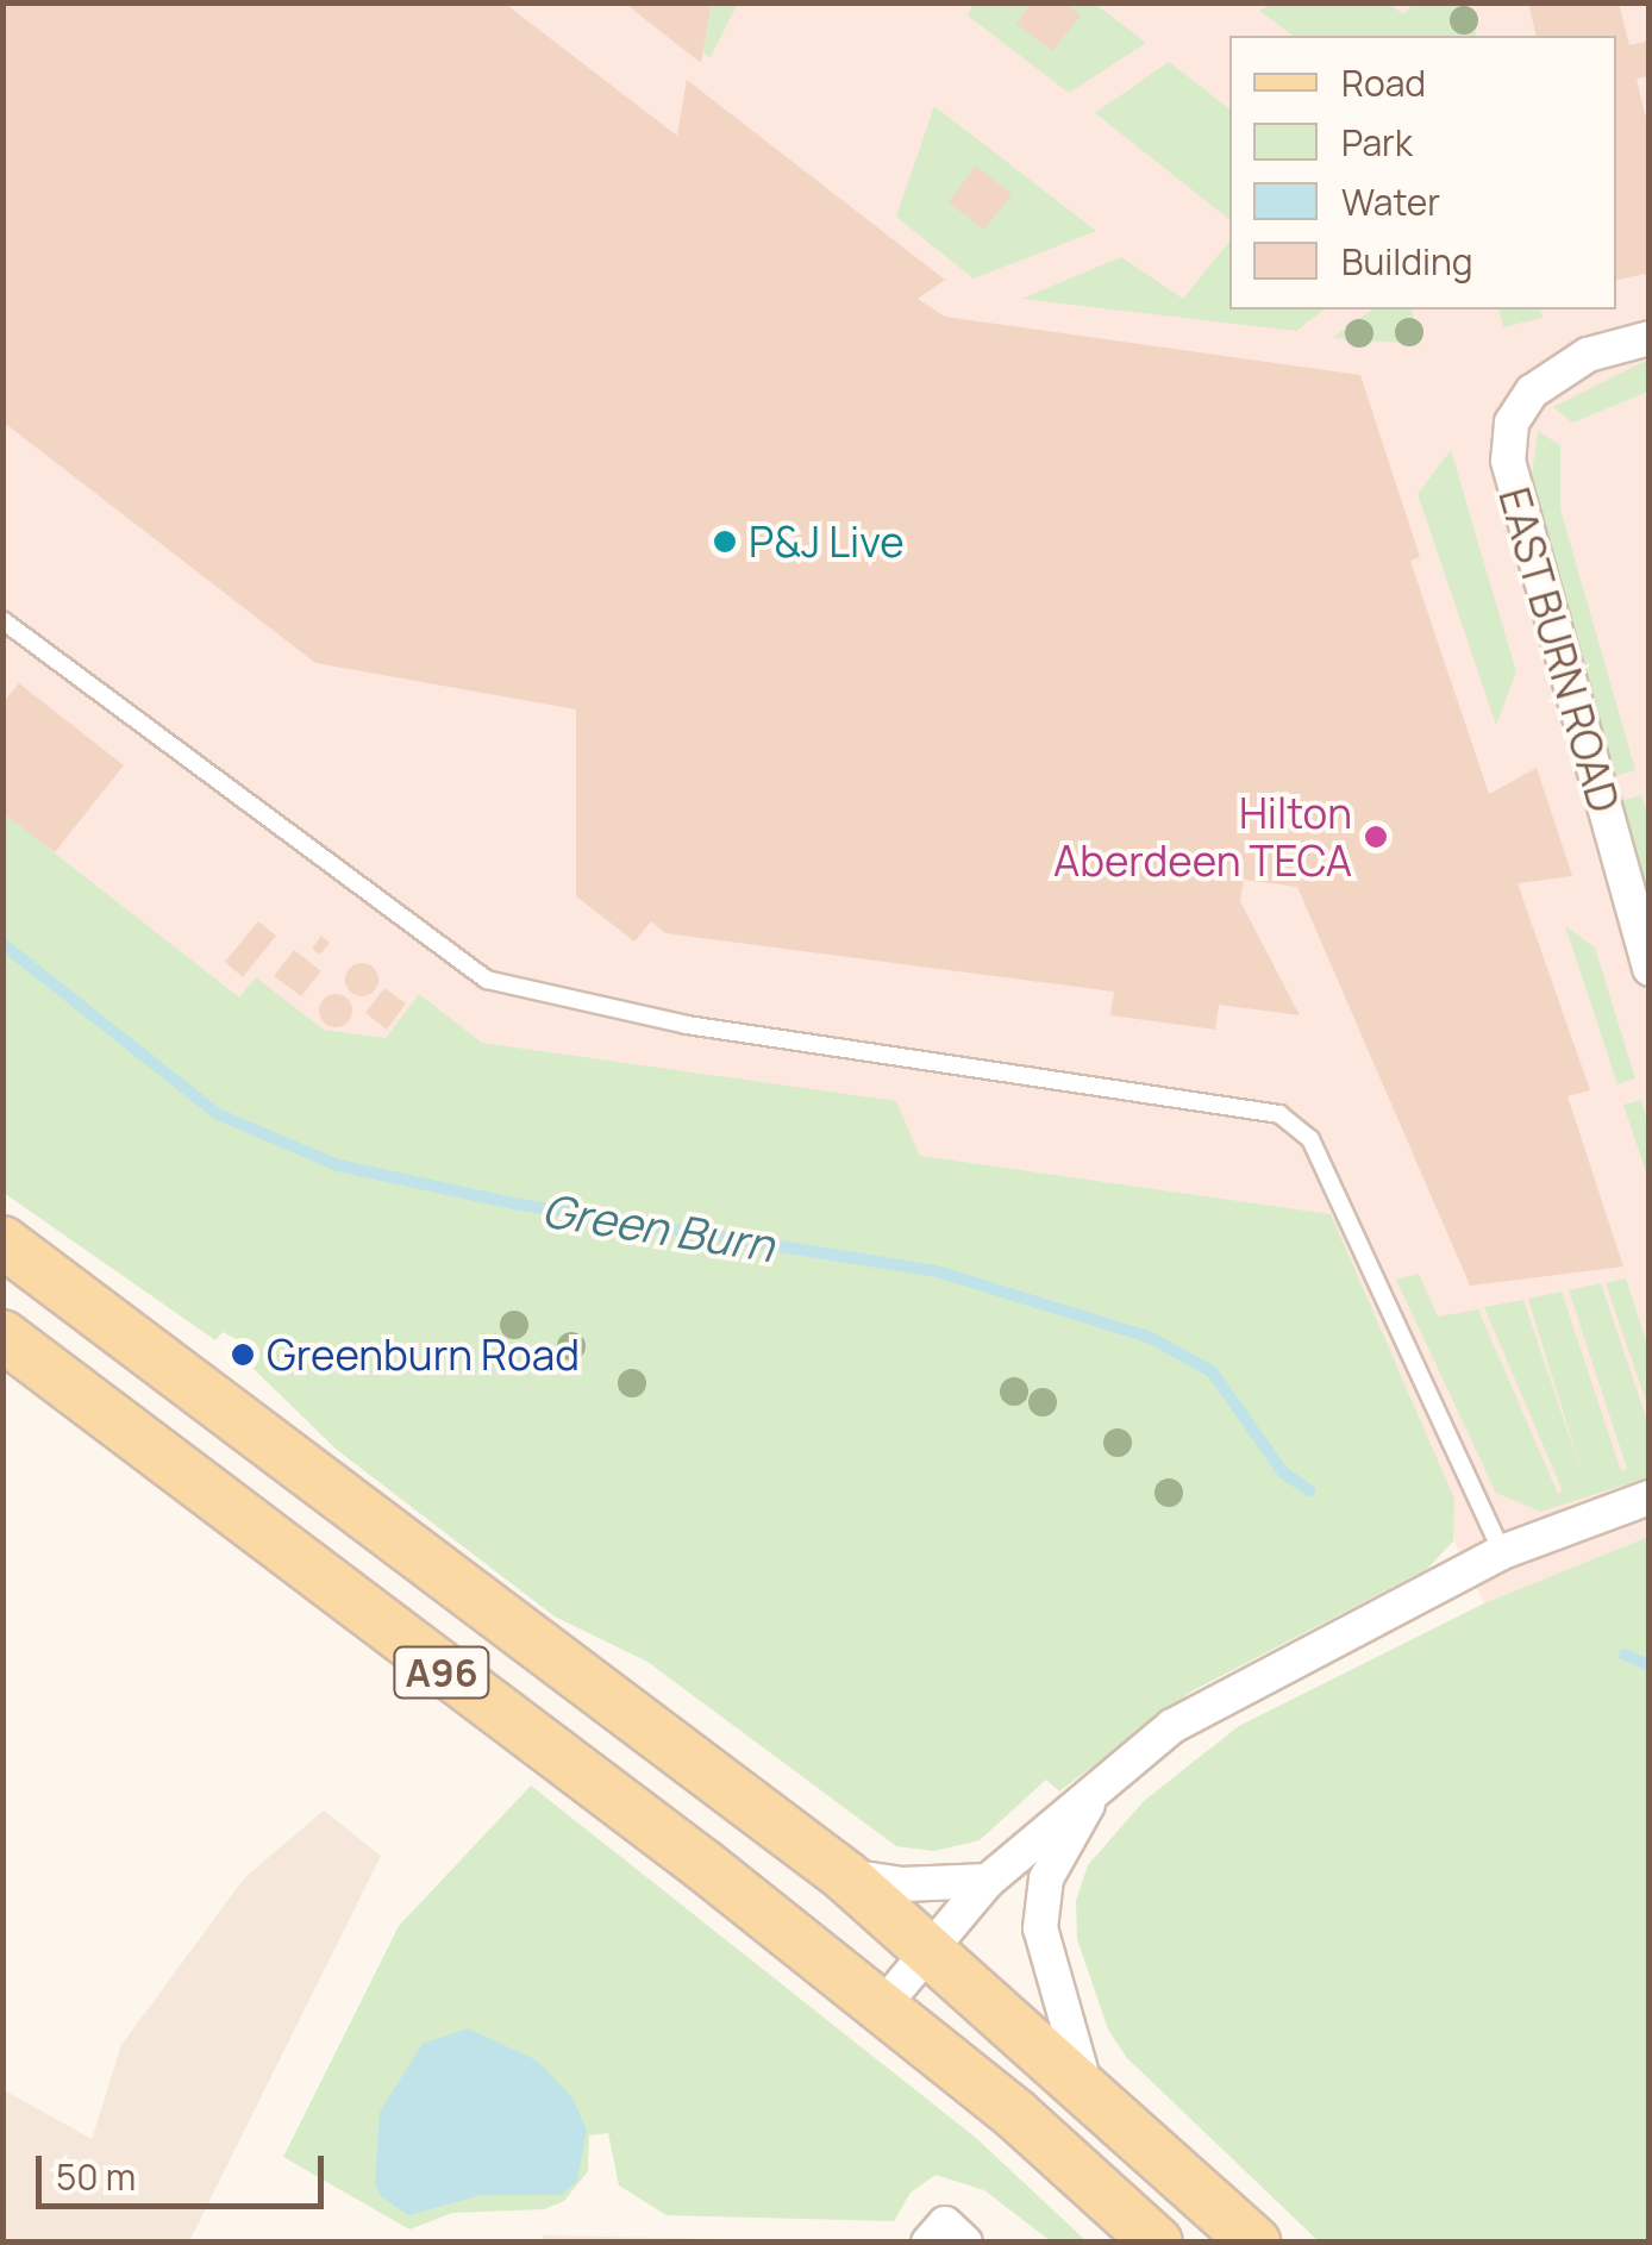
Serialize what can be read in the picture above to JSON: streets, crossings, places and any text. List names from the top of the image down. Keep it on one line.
{"streets":{"main road":["A96"],"street":["EAST BURN ROAD"]},"water":["Green Burn"],"places":["P&J Live","Hilton Aberdeen TECA","Greenburn Road"],"legend":["Road","Park","Water","Building"],"scale_bar":"50 m"}
